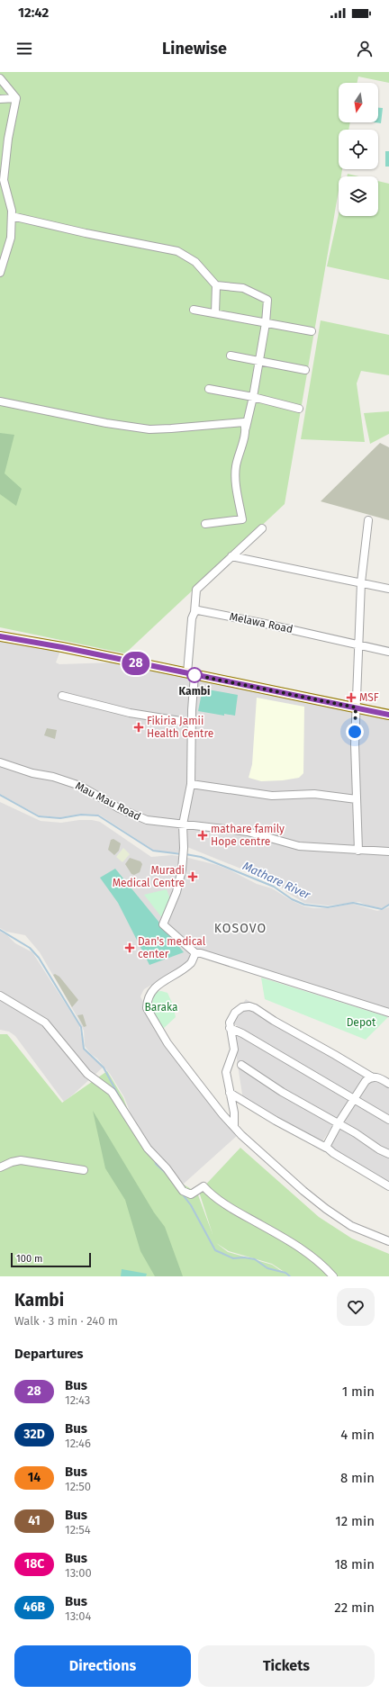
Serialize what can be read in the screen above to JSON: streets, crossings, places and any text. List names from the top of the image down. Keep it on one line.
{"streets":{"street":["Melawa Road","Mau Mau Road"]},"districts":["KOSOVO"],"water":["Mathare River"],"parks":["Baraka","Depot"],"places":{"other":["Kambi"],"health":["MSF","Fikiria Jamii Health Centre","mathare family Hope centre","Muradi Medical Centre","Dan's medical center"]},"lines":["bus line 28"],"scale_bar":"100 m","north":"bottom","page":{"status":"12:42","header":"Linewise","on_map":"28","scale":"100 m","heading":[["Kambi","Walk · 3 min · 240 m"],"Departures"],"list":[{"mark":"28","name":"Bus","note":"12:43","value":"1 min"},{"mark":"32D","name":"Bus","note":"12:46","value":"4 min"},{"mark":"14","name":"Bus","note":"12:50","value":"8 min"},{"mark":"41","name":"Bus","note":"12:54","value":"12 min"},{"mark":"18C","name":"Bus","note":"13:00","value":"18 min"},{"mark":"46B","name":"Bus","note":"13:04","value":"22 min"}],"buttons":["Directions","Tickets"]}}
